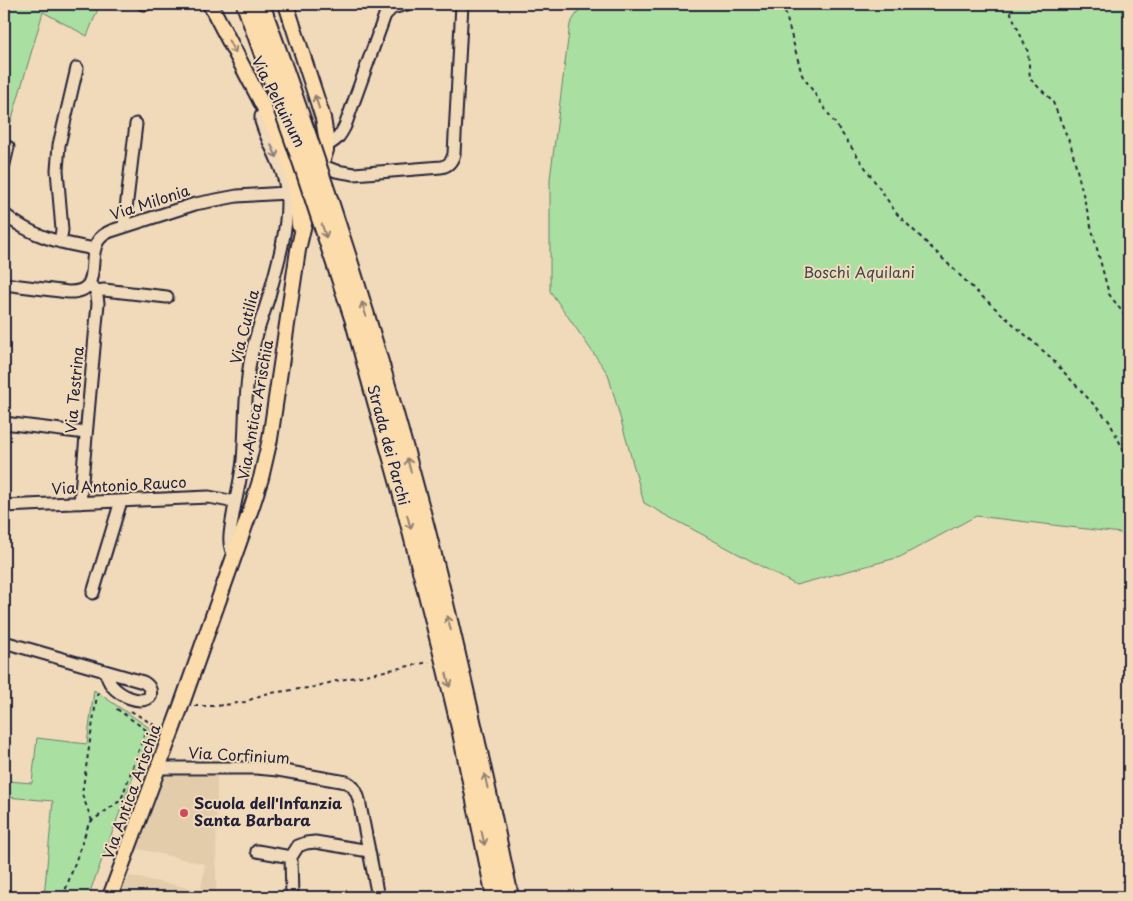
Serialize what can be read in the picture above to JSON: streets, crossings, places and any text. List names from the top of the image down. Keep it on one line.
{"streets":{"highway":["Strada dei Parchi"],"main road":["Via Peltuinum","Via Antica Arischia"],"street":["Via Milonia","Via Cutilia","Via Testrina","Via Antonio Rauco","Via Corfinium"]},"crossings":[["Via Peltuinum","Via Cutilia"],["Via Peltuinum","Via Antica Arischia"],["Via Milonia","Via Cutilia"],["Via Cutilia","Via Antica Arischia"],["Via Cutilia","Via Antonio Rauco"],["Via Testrina","Via Antonio Rauco"],["Via Antica Arischia","Via Corfinium"]],"one_way":["Via Peltuinum"],"parks":["Boschi Aquilani"],"places":["Scuola dell'Infanzia Santa Barbara"]}
